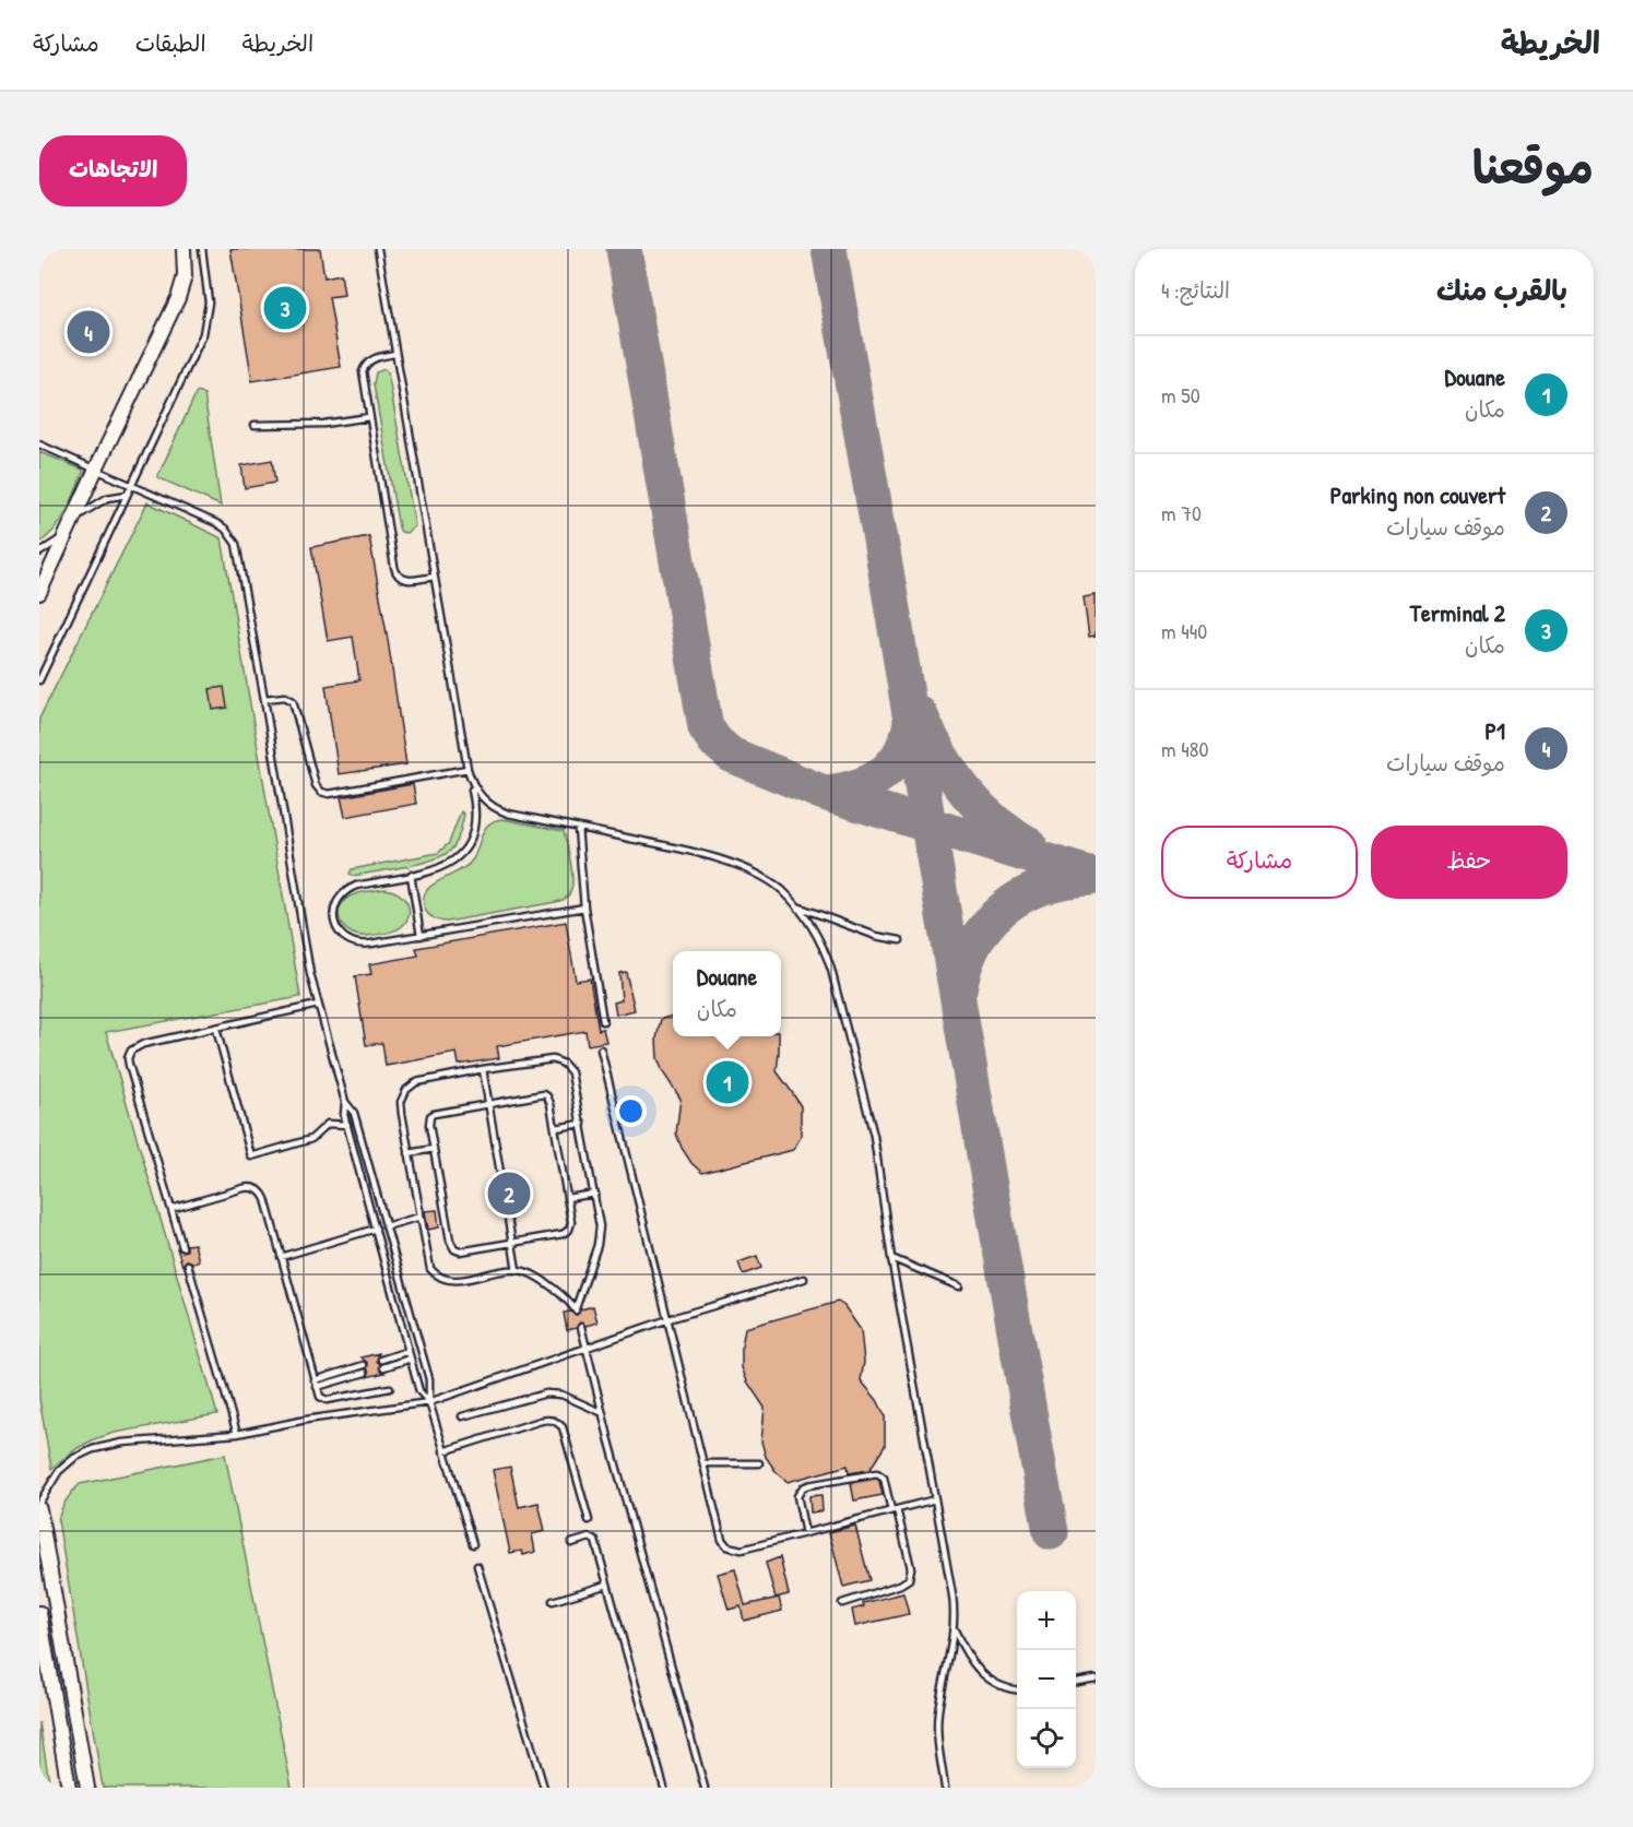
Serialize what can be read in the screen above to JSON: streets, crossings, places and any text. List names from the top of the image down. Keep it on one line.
{"page":{"header":"الخريطة","nav":["الخريطة","الطبقات","مشاركة"],"title":"موقعنا","buttons":["الاتجاهات",["حفظ","مشاركة"]],"heading":["بالقرب منك","النتائج: 4"],"pins":["3","4","1","2"],"list":[{"mark":"1","name":"Douane","note":"مكان","value":"50 m"},{"mark":"2","name":"Parking non couvert","note":"موقف سيارات","value":"70 m"},{"mark":"3","name":"Terminal 2","note":"مكان","value":"440 m"},{"mark":"4","name":"P1","note":"موقف سيارات","value":"480 m"}],"popup":["Douane","مكان"],"map_buttons":["+","−"]}}
